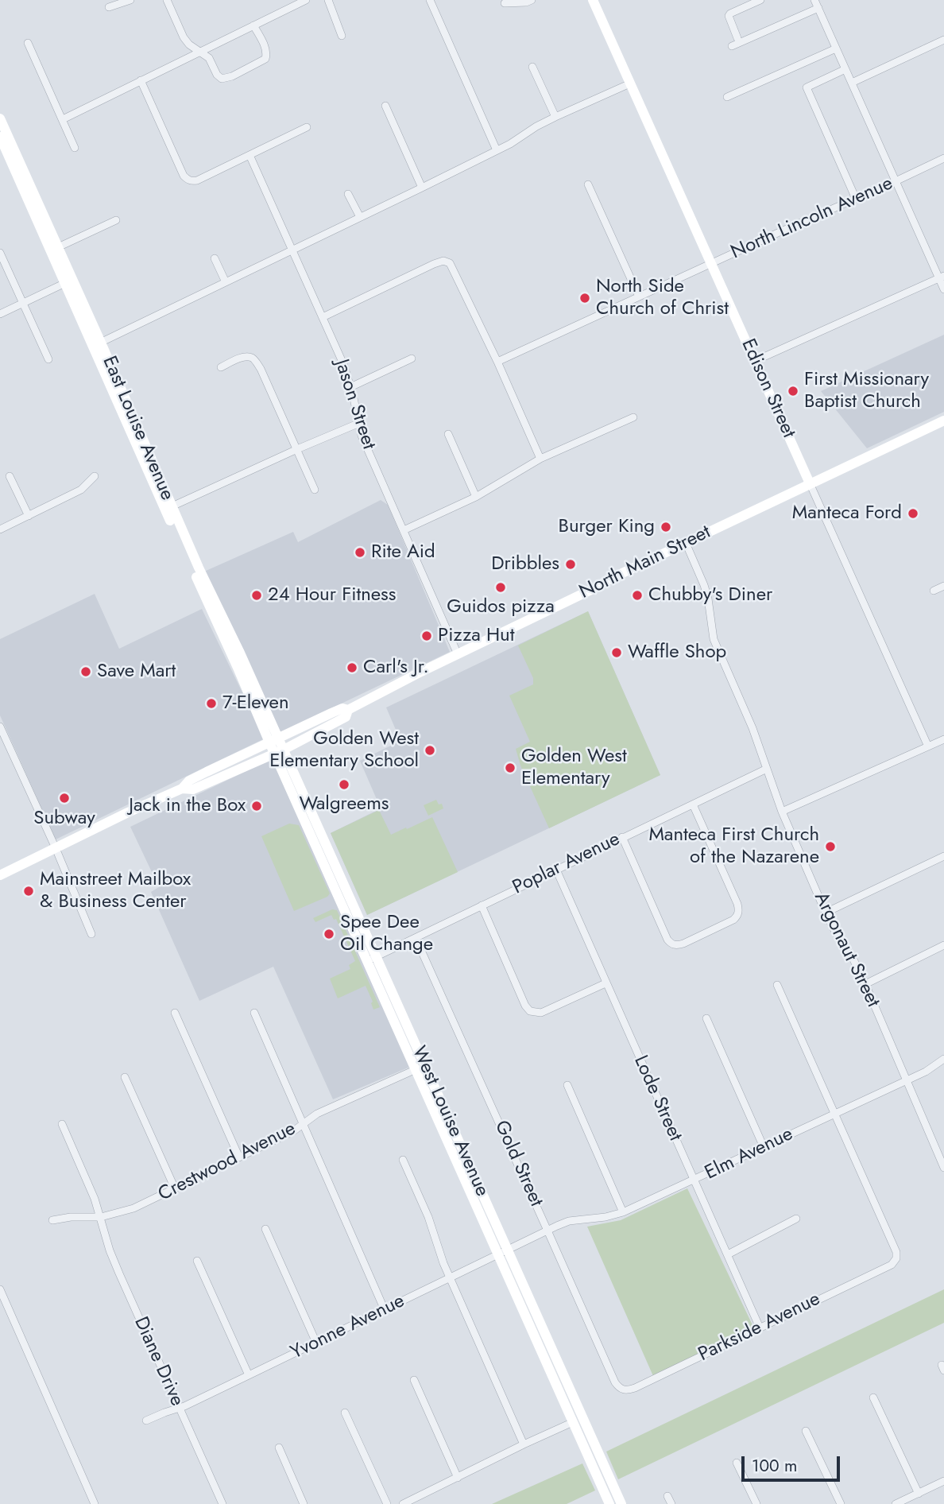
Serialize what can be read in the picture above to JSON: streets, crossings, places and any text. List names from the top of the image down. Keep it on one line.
{"streets":{"main road":["Edison Street","East Louise Avenue","North Main Street","West Louise Avenue"],"street":["North Lincoln Avenue","Jason Street","Poplar Avenue","Argonaut Street","Lode Street","Elm Avenue","Crestwood Avenue","Gold Street","Yvonne Avenue","Parkside Avenue","Diane Drive"]},"crossings":[["North Lincoln Avenue","Edison Street"],["Edison Street","North Main Street"],["Jason Street","North Main Street"],["East Louise Avenue","North Main Street"],["East Louise Avenue","West Louise Avenue"],["North Main Street","Argonaut Street"],["North Main Street","West Louise Avenue"],["Poplar Avenue","Argonaut Street"],["Poplar Avenue","Lode Street"],["Poplar Avenue","West Louise Avenue"],["Poplar Avenue","Gold Street"],["Argonaut Street","Elm Avenue"],["Lode Street","Elm Avenue"],["Lode Street","Parkside Avenue"],["West Louise Avenue","Crestwood Avenue"],["West Louise Avenue","Yvonne Avenue"],["Elm Avenue","Gold Street"],["Elm Avenue","Yvonne Avenue"],["Elm Avenue","Parkside Avenue"],["Crestwood Avenue","Diane Drive"],["Gold Street","Yvonne Avenue"],["Gold Street","Parkside Avenue"],["Yvonne Avenue","Diane Drive"]],"places":["North Side Church of Christ","First Missionary Baptist Church","Manteca Ford","Burger King","Rite Aid","Dribbles","Guidos pizza","24 Hour Fitness","Chubby's Diner","Pizza Hut","Waffle Shop","Carl's Jr.","Save Mart","7-Eleven","Golden West Elementary School","Golden West Elementary","Walgreems","Subway","Jack in the Box","Manteca First Church of the Nazarene","Mainstreet Mailbox & Business Center","Spee Dee Oil Change"],"scale_bar":"100 m"}
